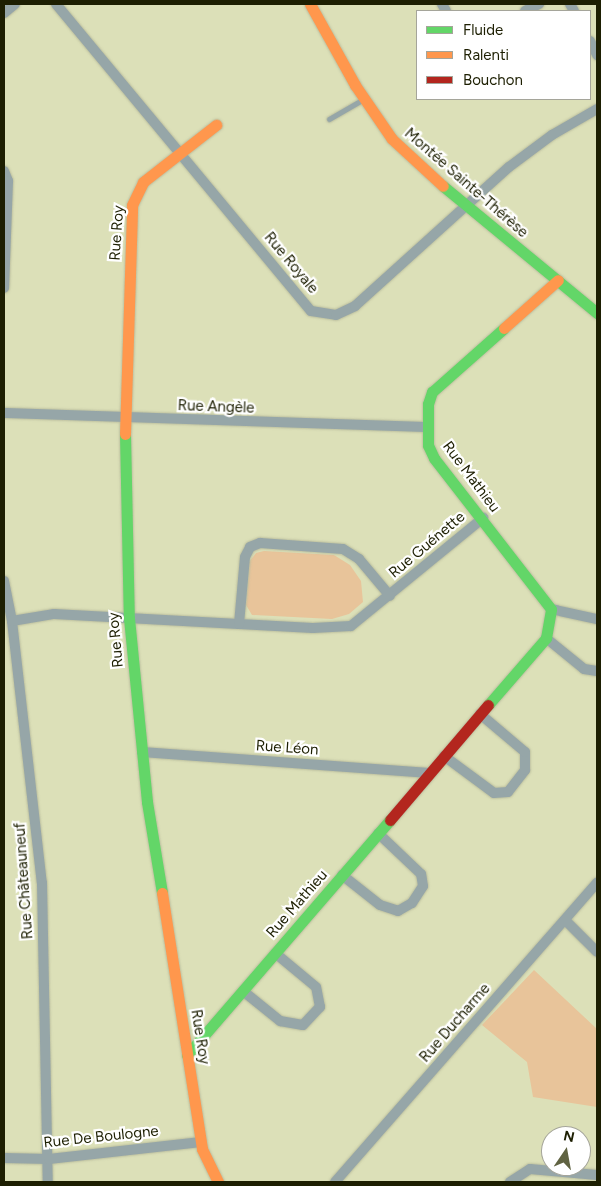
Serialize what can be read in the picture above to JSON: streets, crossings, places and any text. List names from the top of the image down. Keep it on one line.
{"streets":{"street":["Montée Sainte-Thérèse","Rue Roy","Rue Royale","Rue Angèle","Rue Mathieu","Rue Guénette","Rue Léon","Rue Châteauneuf","Rue Ducharme","Rue De Boulogne"]},"crossings":[["Montée Sainte-Thérèse","Rue Royale"],["Montée Sainte-Thérèse","Rue Mathieu"],["Rue Roy","Rue Royale"],["Rue Roy","Rue Angèle"],["Rue Roy","Rue Mathieu"],["Rue Roy","Rue Guénette"],["Rue Roy","Rue Léon"],["Rue Roy","Rue De Boulogne"],["Rue Angèle","Rue Mathieu"],["Rue Mathieu","Rue Guénette"],["Rue Mathieu","Rue Léon"],["Rue Guénette","Rue Châteauneuf"],["Rue Châteauneuf","Rue De Boulogne"]],"legend":["Fluide","Ralenti","Bouchon"],"north":"top"}
